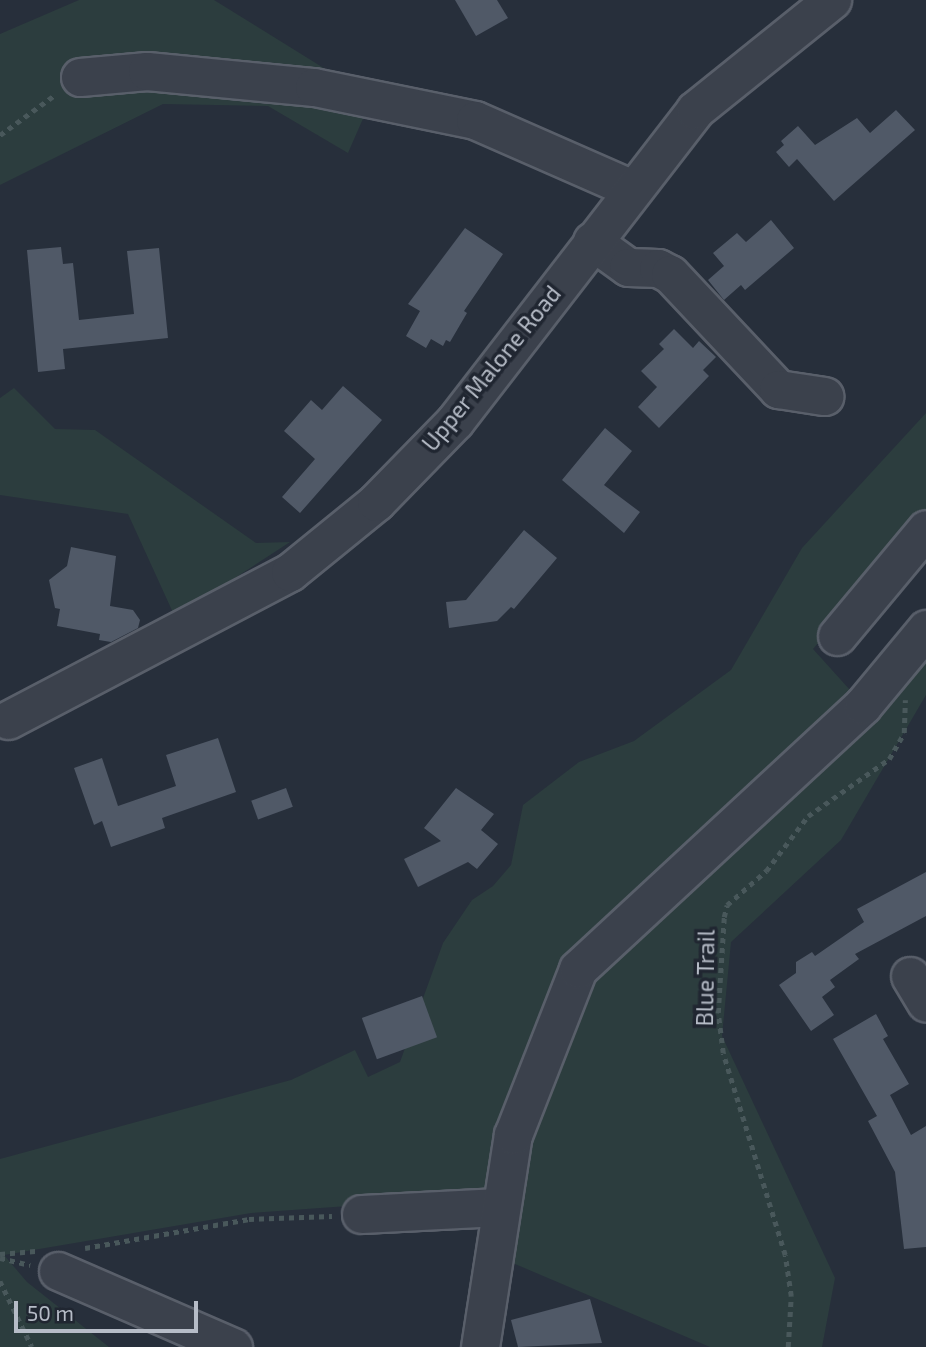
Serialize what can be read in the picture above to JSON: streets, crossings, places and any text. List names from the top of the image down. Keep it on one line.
{"streets":{"street":["Upper Malone Road"],"path":["Blue Trail"]},"scale_bar":"50 m"}
